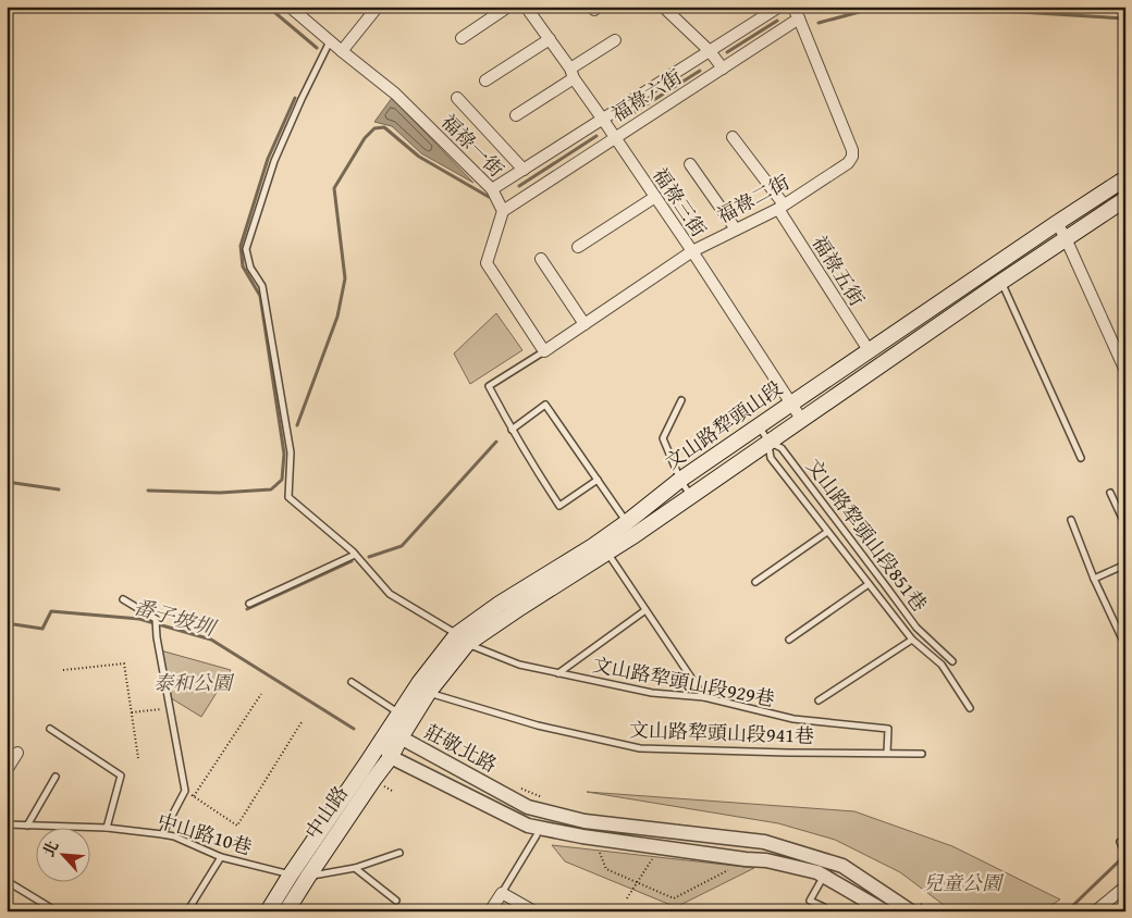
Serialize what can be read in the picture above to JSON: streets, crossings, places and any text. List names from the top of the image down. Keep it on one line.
{"streets":{"main road":["文山路犂頭山段","中山路"],"street":["福祿六街","福祿一街","福祿二街","福祿三街","福祿五街","莊敬北路"],"lane":["文山路犂頭山段851巷","文山路犂頭山段929巷","文山路犂頭山段941巷","中山路10巷"]},"crossings":[["福祿六街","福祿一街"],["福祿六街","福祿二街"],["福祿六街","福祿三街"],["福祿一街","文山路犂頭山段929巷"],["福祿二街","福祿三街"],["福祿二街","福祿五街"],["福祿三街","文山路犂頭山段"],["福祿五街","文山路犂頭山段"],["文山路犂頭山段","文山路犂頭山段851巷"],["文山路犂頭山段","文山路犂頭山段929巷"],["文山路犂頭山段","文山路犂頭山段941巷"],["文山路犂頭山段","莊敬北路"],["文山路犂頭山段","中山路"],["文山路犂頭山段929巷","文山路犂頭山段941巷"],["莊敬北路","中山路"],["中山路","中山路10巷"]],"water":["番子坡圳"],"parks":["泰和公園","兒童公園"],"north":"top left"}
